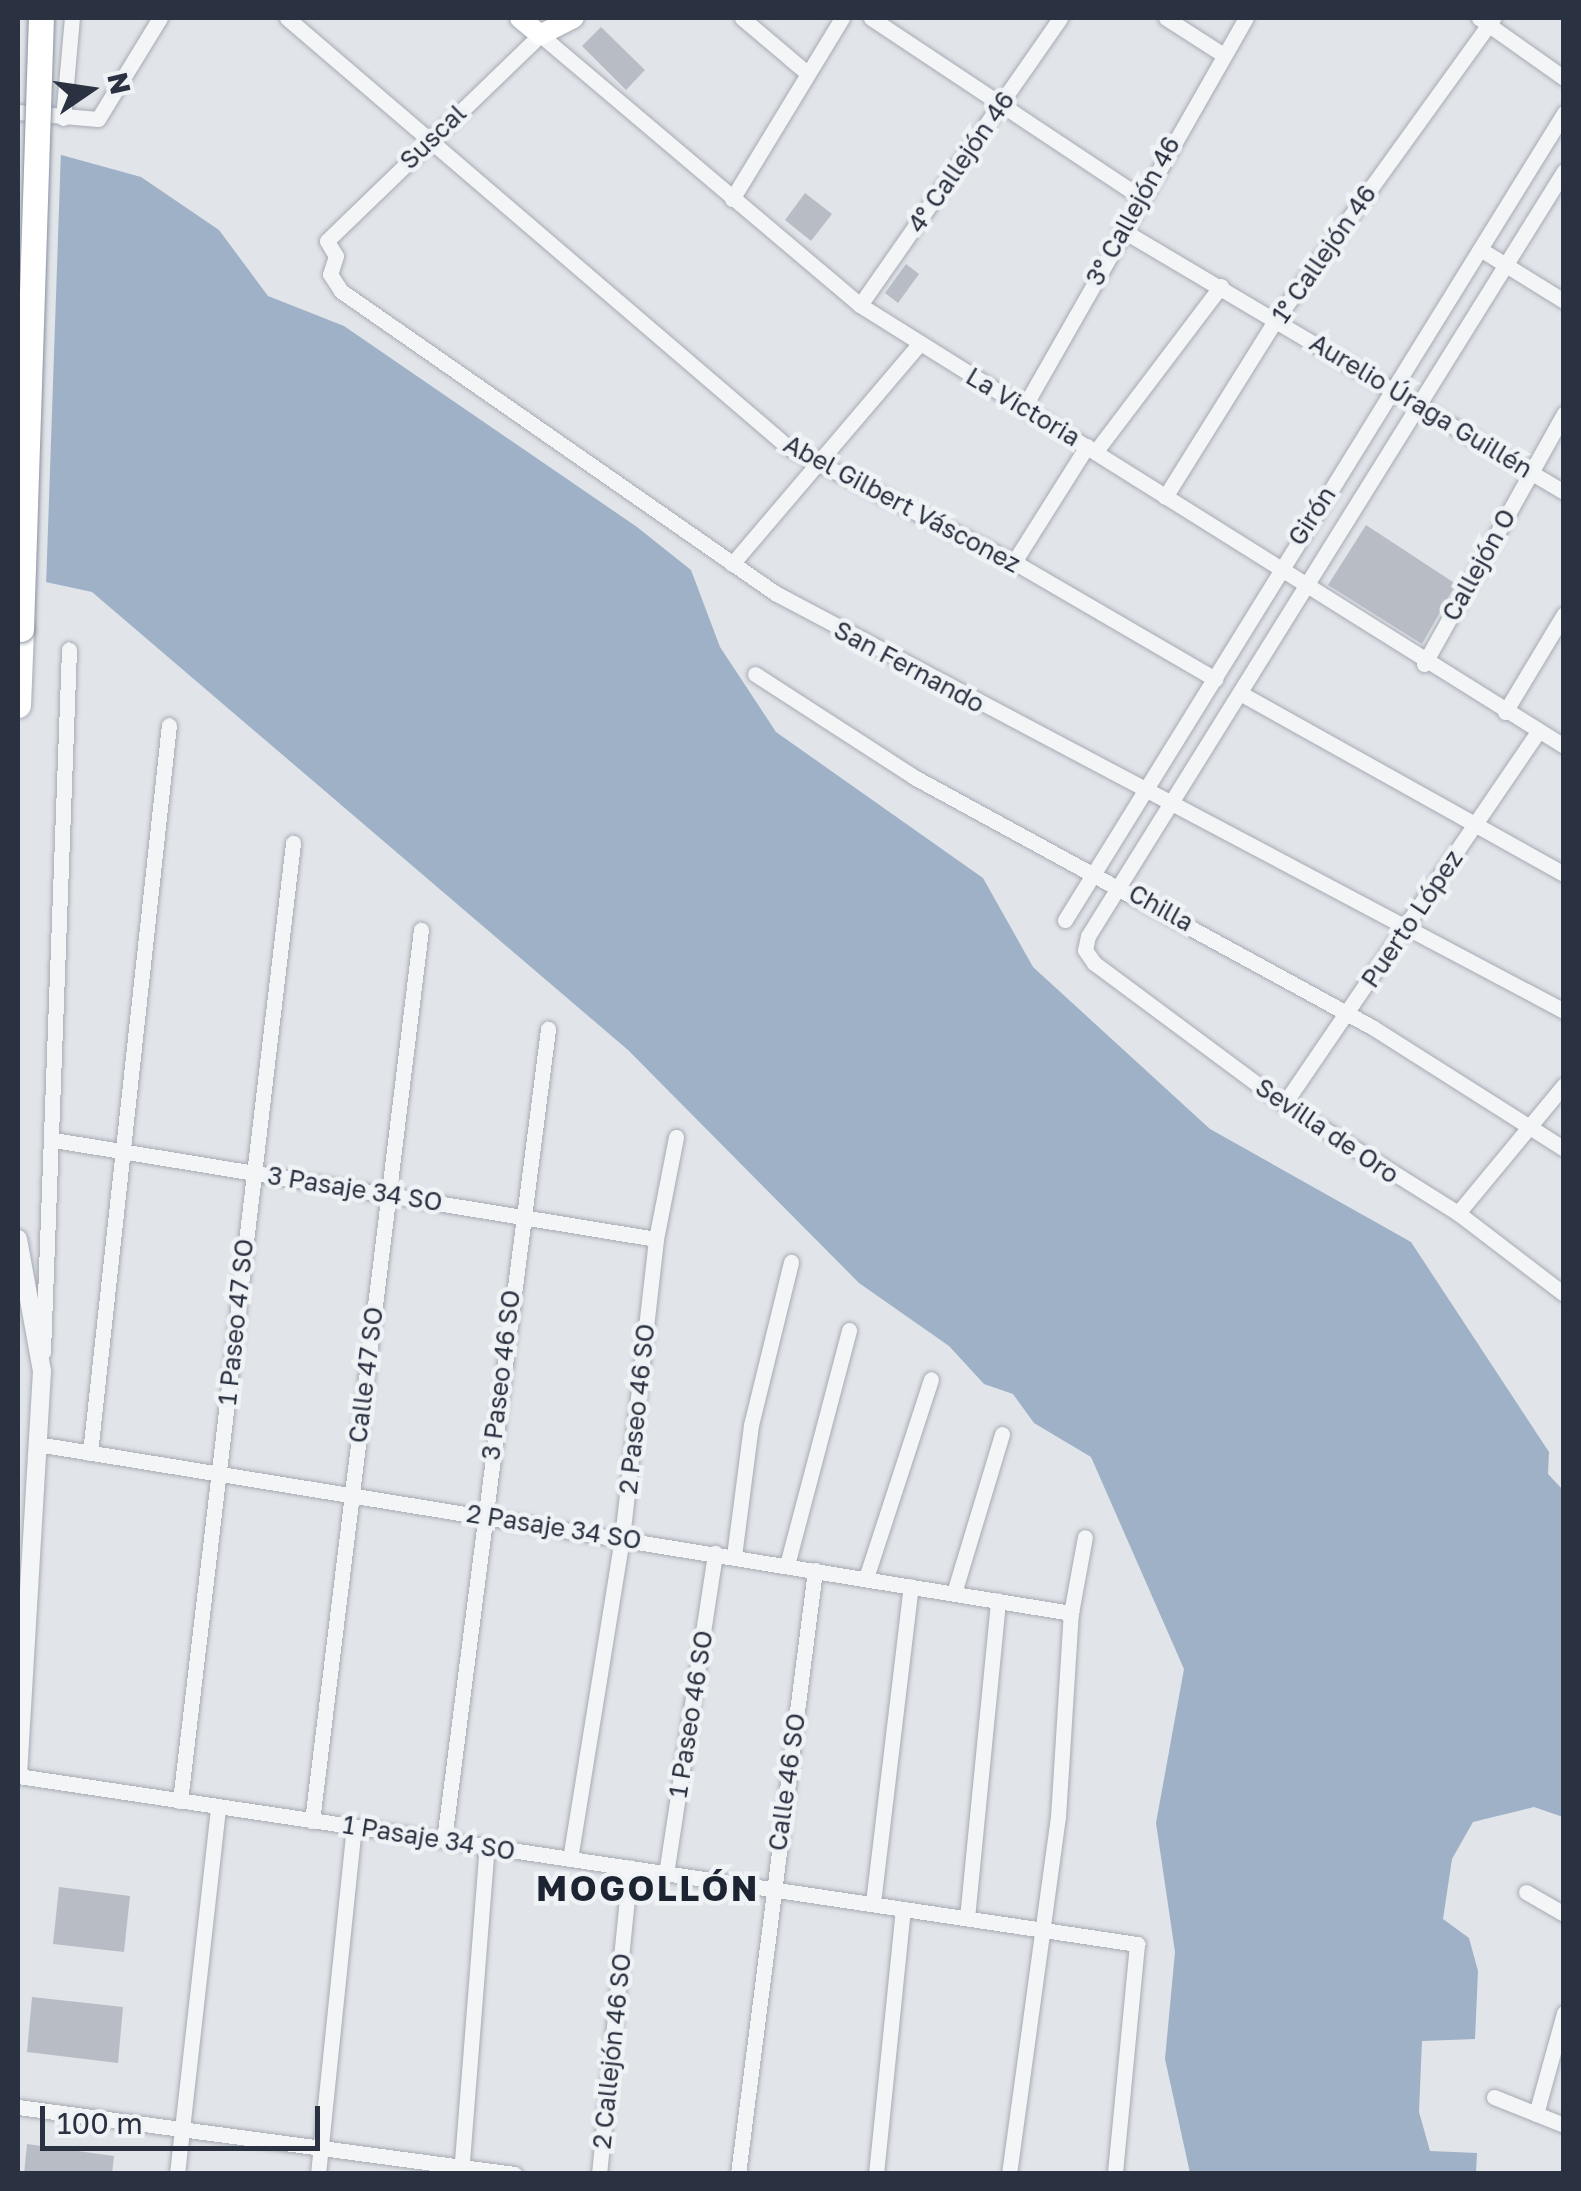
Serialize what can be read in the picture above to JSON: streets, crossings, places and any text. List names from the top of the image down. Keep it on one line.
{"streets":{"main road":["La Victoria"],"street":["Suscal","4° Callejón 46","3° Callejón 46","1° Callejón 46","Aurelio Úraga Guillén","Abel Gilbert Vásconez","Girón","Callejón O","San Fernando","Chilla","Puerto López","Sevilla de Oro","3 Pasaje 34 SO","1 Paseo 47 SO","Calle 47 SO","3 Paseo 46 SO","2 Paseo 46 SO","2 Pasaje 34 SO","1 Paseo 46 SO","Calle 46 SO","1 Pasaje 34 SO","2 Callejón 46 SO"]},"crossings":[["Suscal","La Victoria"],["Suscal","Abel Gilbert Vásconez"],["Suscal","San Fernando"],["4° Callejón 46","La Victoria"],["3° Callejón 46","Aurelio Úraga Guillén"],["3° Callejón 46","La Victoria"],["1° Callejón 46","Aurelio Úraga Guillén"],["1° Callejón 46","La Victoria"],["Aurelio Úraga Guillén","Girón"],["Aurelio Úraga Guillén","Callejón O"],["La Victoria","Girón"],["La Victoria","Callejón O"],["La Victoria","Puerto López"],["Abel Gilbert Vásconez","Girón"],["Girón","San Fernando"],["Girón","Chilla"],["Girón","Sevilla de Oro"],["San Fernando","Puerto López"],["Chilla","Puerto López"],["Puerto López","Sevilla de Oro"],["3 Pasaje 34 SO","1 Paseo 47 SO"],["3 Pasaje 34 SO","Calle 47 SO"],["3 Pasaje 34 SO","3 Paseo 46 SO"],["3 Pasaje 34 SO","2 Paseo 46 SO"],["1 Paseo 47 SO","2 Pasaje 34 SO"],["1 Paseo 47 SO","1 Pasaje 34 SO"],["Calle 47 SO","2 Pasaje 34 SO"],["Calle 47 SO","1 Pasaje 34 SO"],["3 Paseo 46 SO","2 Pasaje 34 SO"],["3 Paseo 46 SO","1 Pasaje 34 SO"],["2 Paseo 46 SO","2 Pasaje 34 SO"],["2 Paseo 46 SO","1 Pasaje 34 SO"],["2 Pasaje 34 SO","1 Paseo 46 SO"],["2 Pasaje 34 SO","Calle 46 SO"],["1 Paseo 46 SO","1 Pasaje 34 SO"],["Calle 46 SO","1 Pasaje 34 SO"],["1 Pasaje 34 SO","2 Callejón 46 SO"]],"districts":["MOGOLLÓN"],"scale_bar":"100 m","north":"right"}
